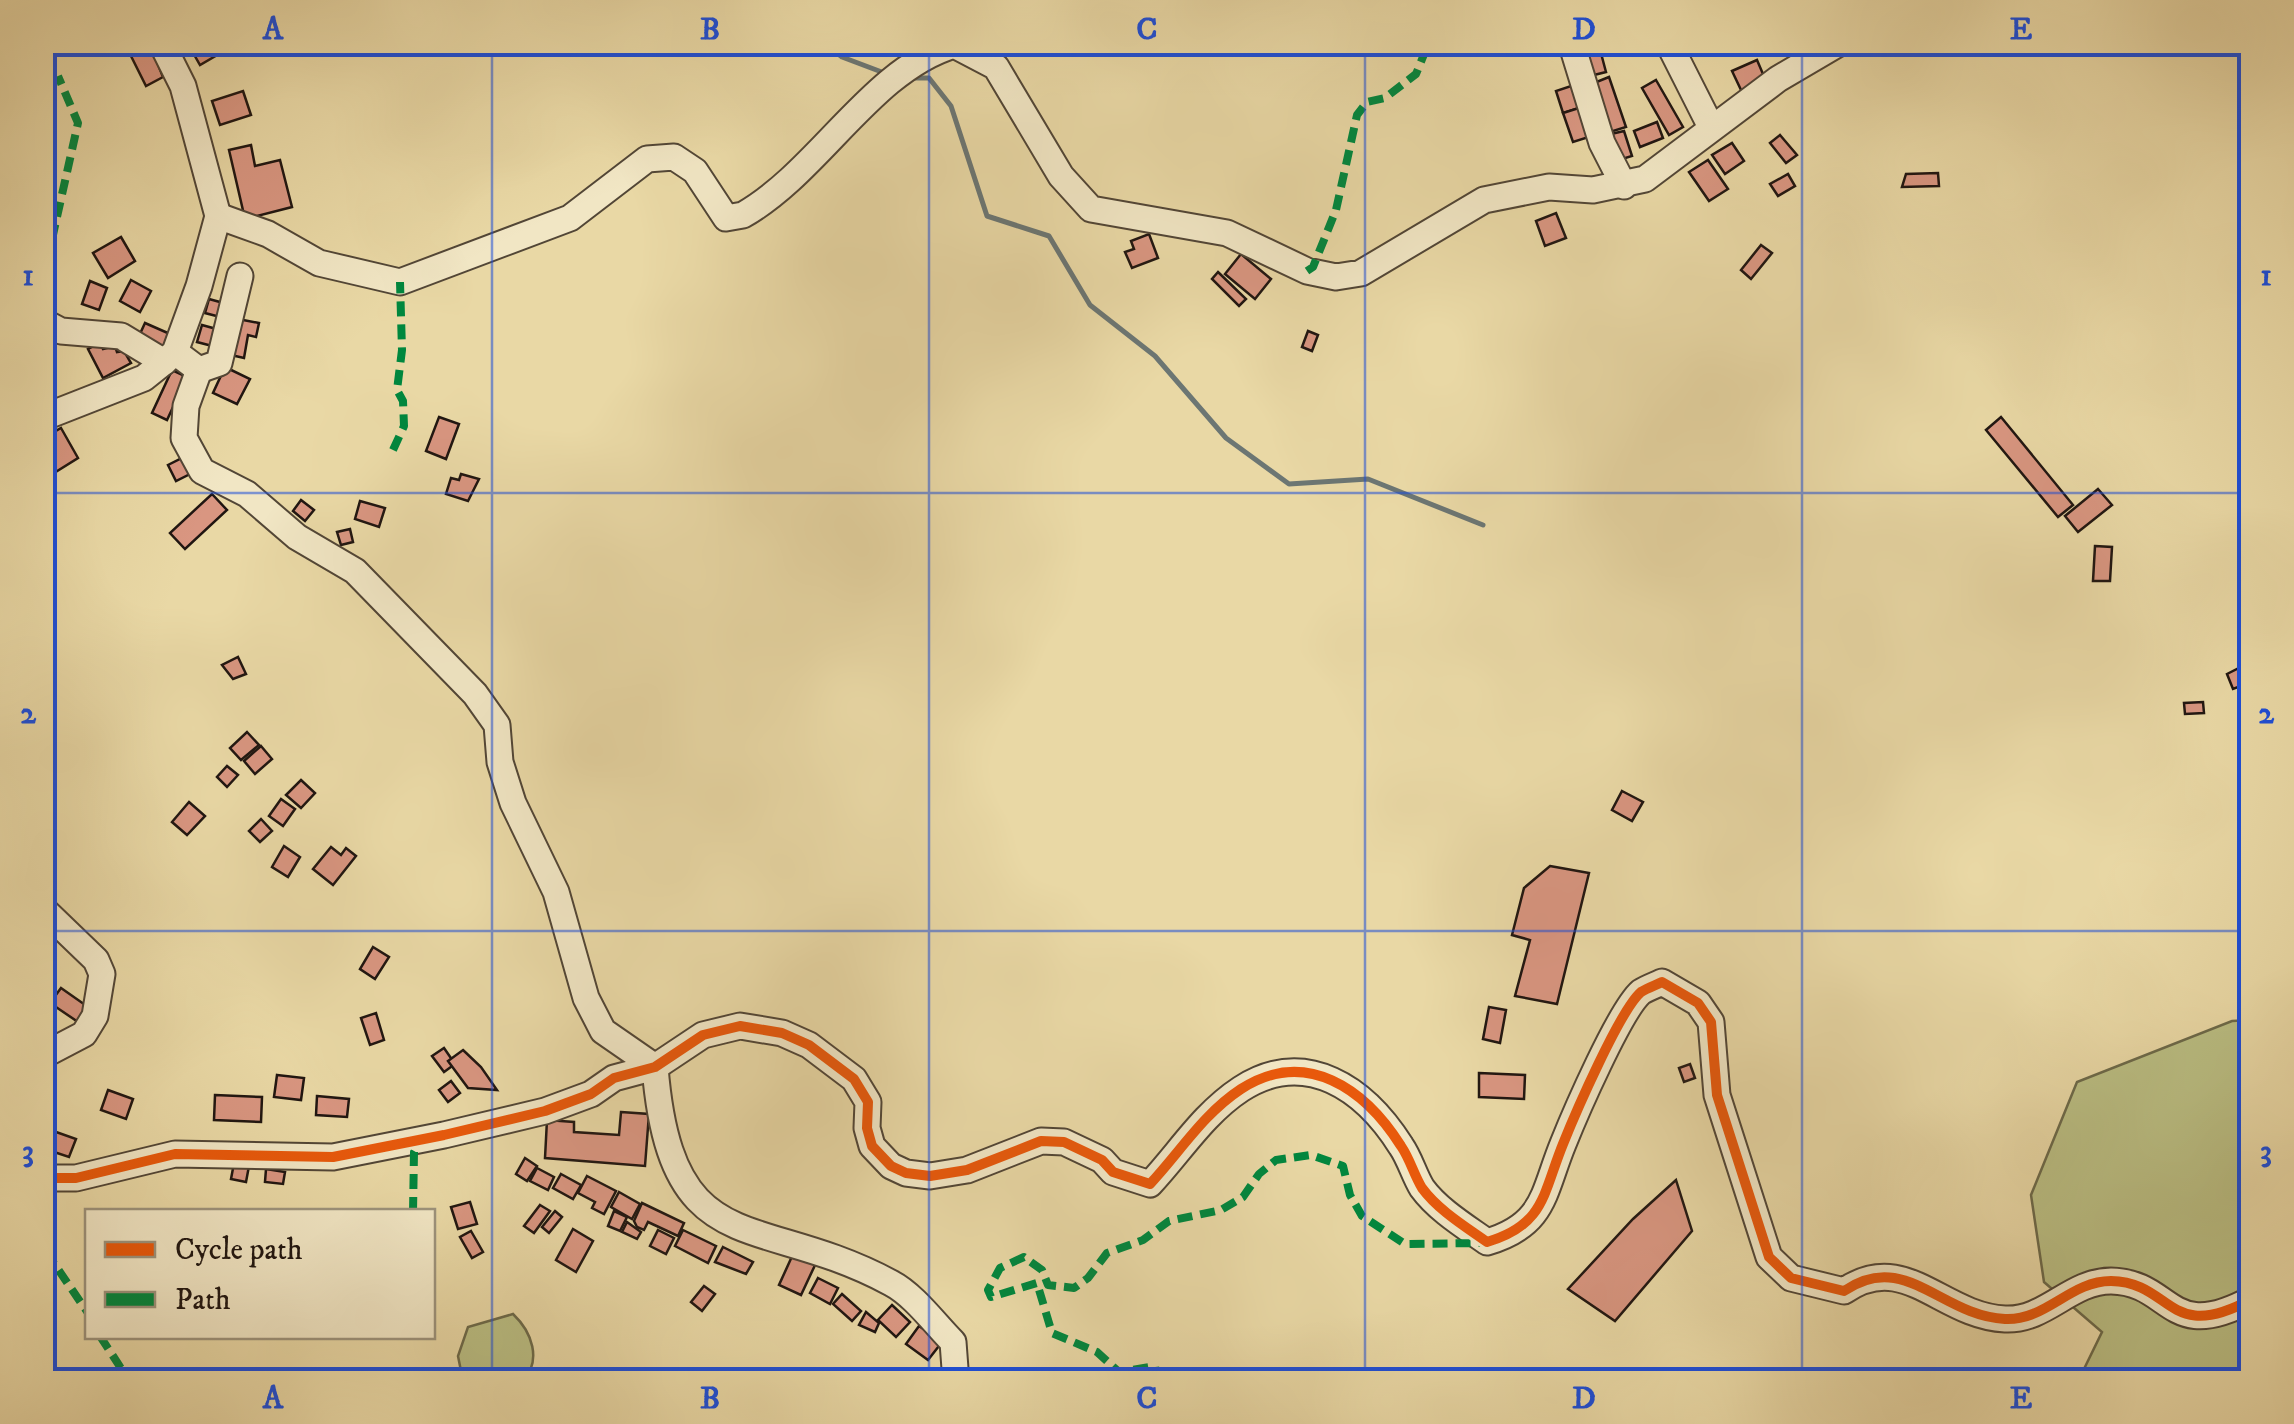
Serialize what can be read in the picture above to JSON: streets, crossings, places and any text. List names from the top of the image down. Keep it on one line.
{"legend":["Cycle path","Path"],"grid":{"columns":["A","B","C","D","E"],"rows":["1","2","3"]}}
